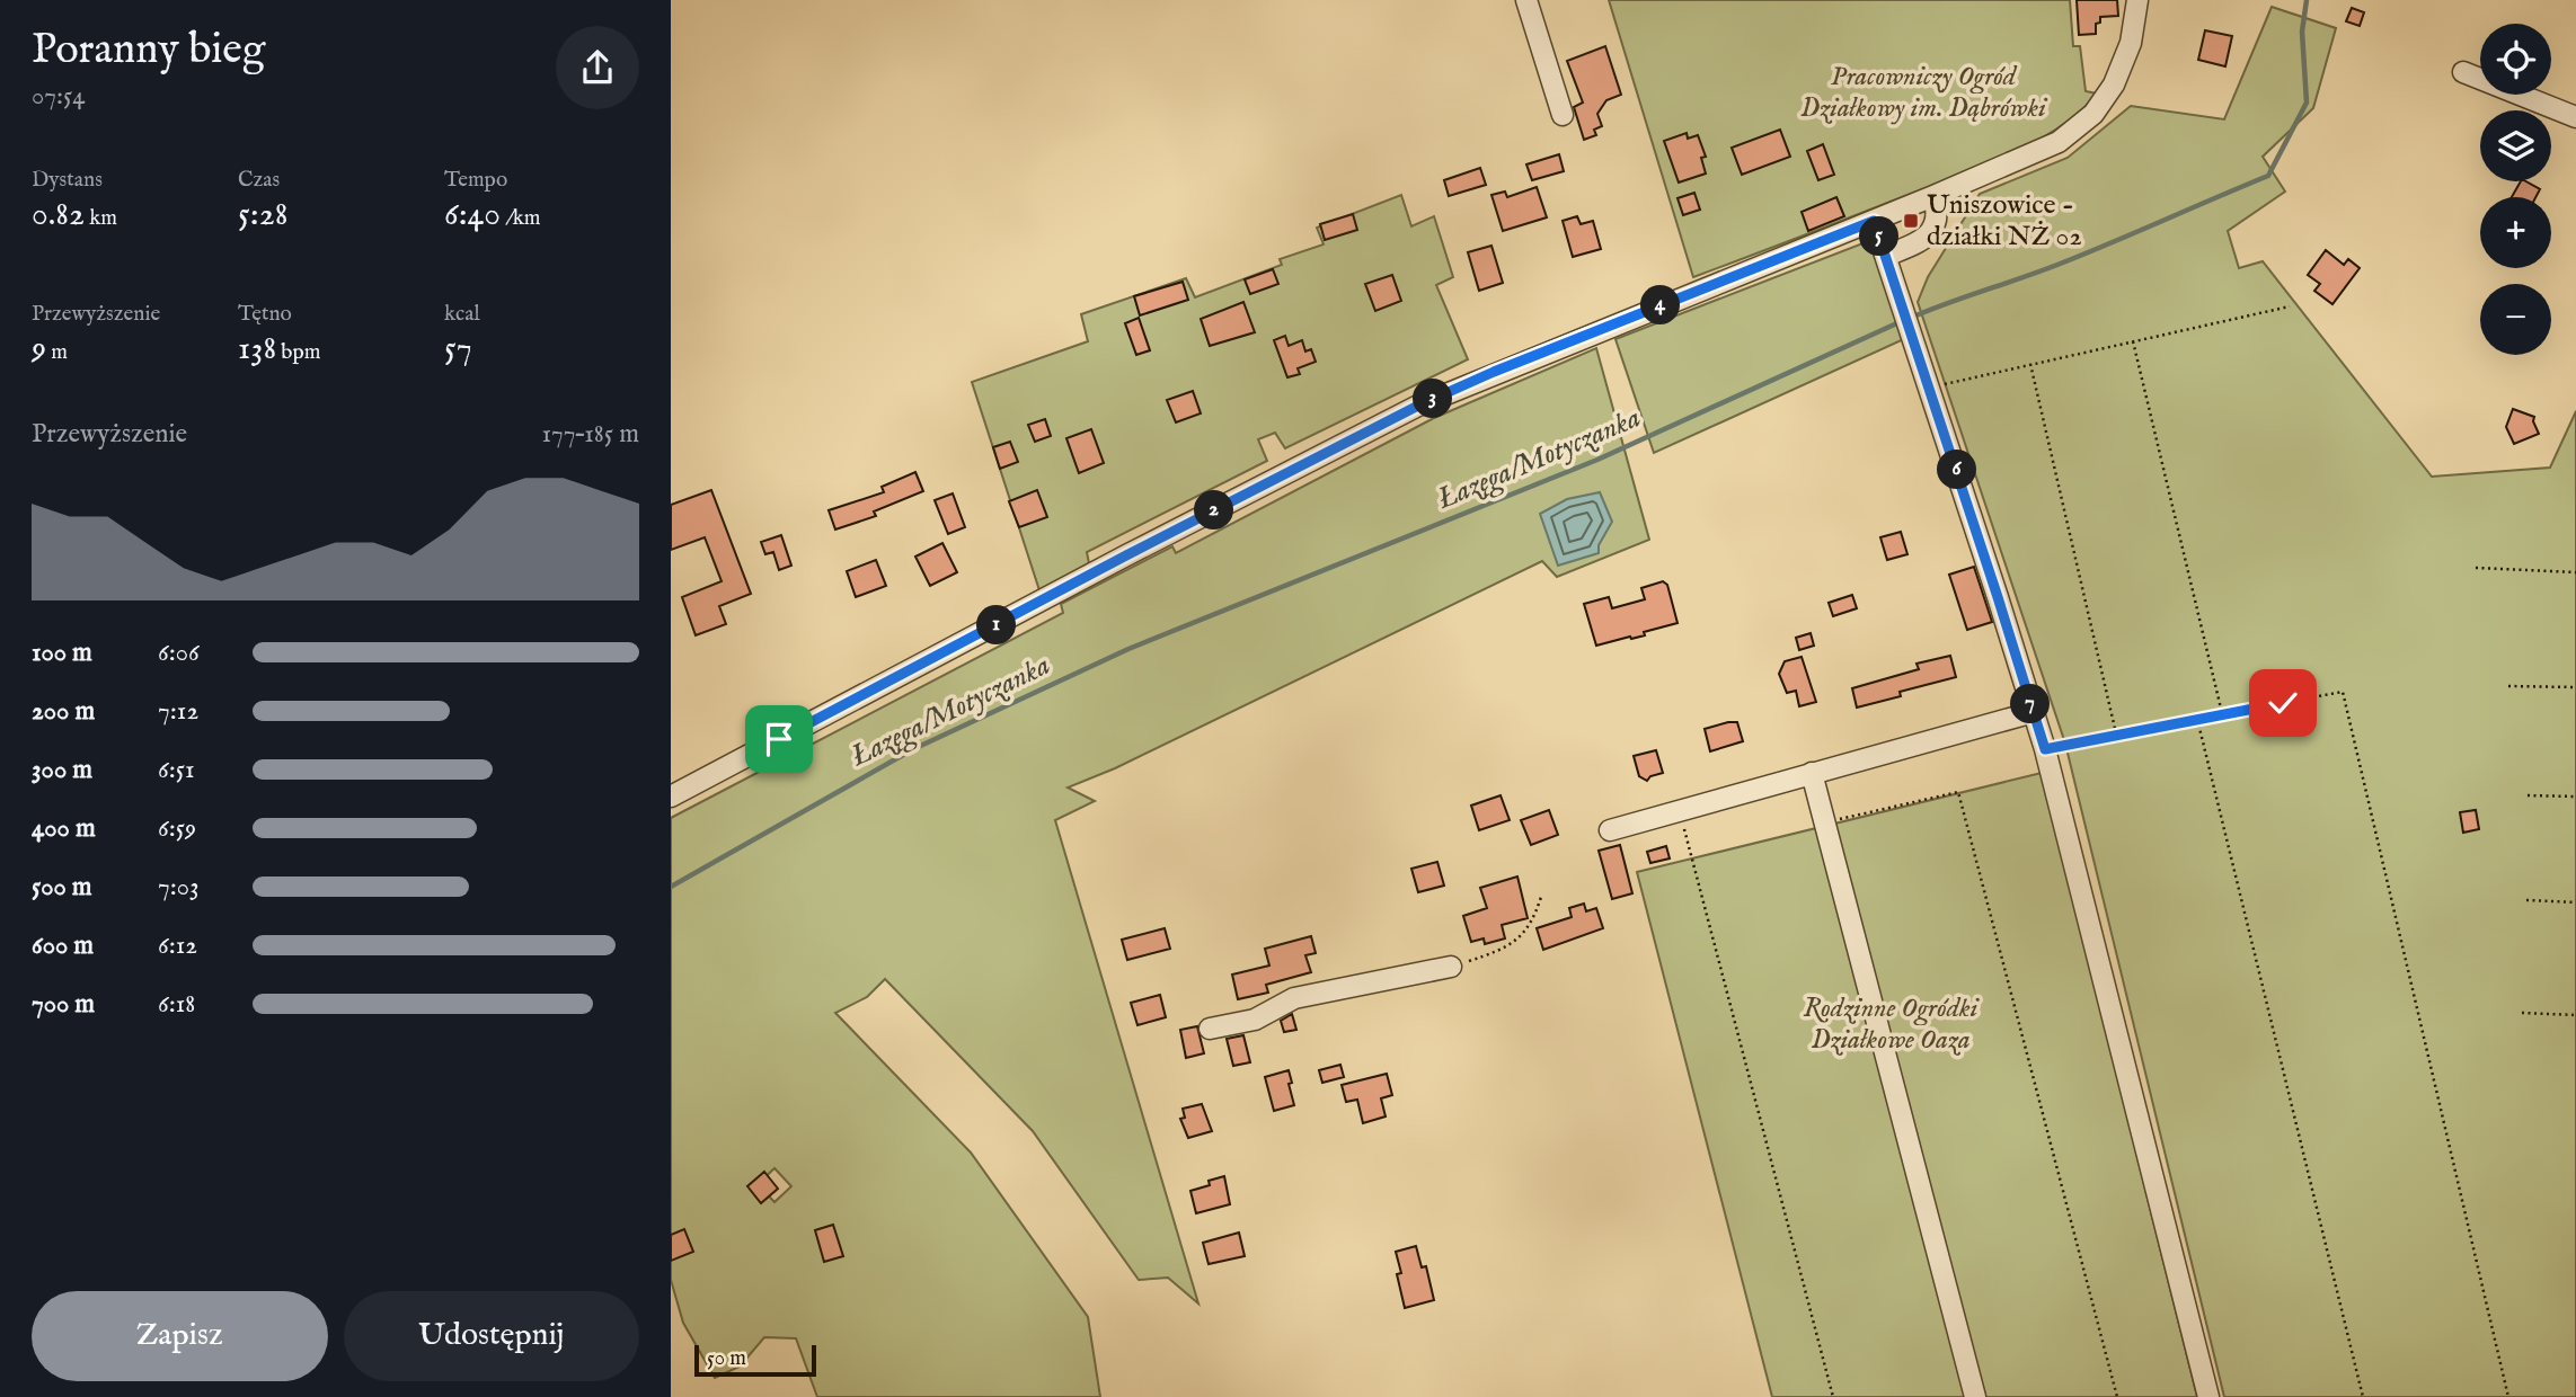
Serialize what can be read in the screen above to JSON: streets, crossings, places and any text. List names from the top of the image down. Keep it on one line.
{"water":["Łazęga/Motyczanka"],"parks":["Pracowniczy Ogród Działkowy im. Dąbrówki","Rodzinne Ogródki Działkowe Oaza"],"places":{"transit":["Uniszowice - działki NŻ 02"]},"scale_bar":"50 m","page":{"heading":["Poranny bieg","07:54"],"map_buttons":["+","−"],"stats":[["Dystans","0.82 km"],["Czas","5:28"],["Tempo","6:40 /km"],["Przewyższenie","9 m"],["Tętno","138 bpm"],["kcal","57"]],"pins":["5","4","3","6","2","1","7"],"chart":["Przewyższenie","177–185 m"],"list":[{"name":"100 m","note":"6:06"},{"name":"200 m","note":"7:12"},{"name":"300 m","note":"6:51"},{"name":"400 m","note":"6:59"},{"name":"500 m","note":"7:03"},{"name":"600 m","note":"6:12"},{"name":"700 m","note":"6:18"}],"buttons":["Zapisz","Udostępnij"],"scale":"50 m"}}
